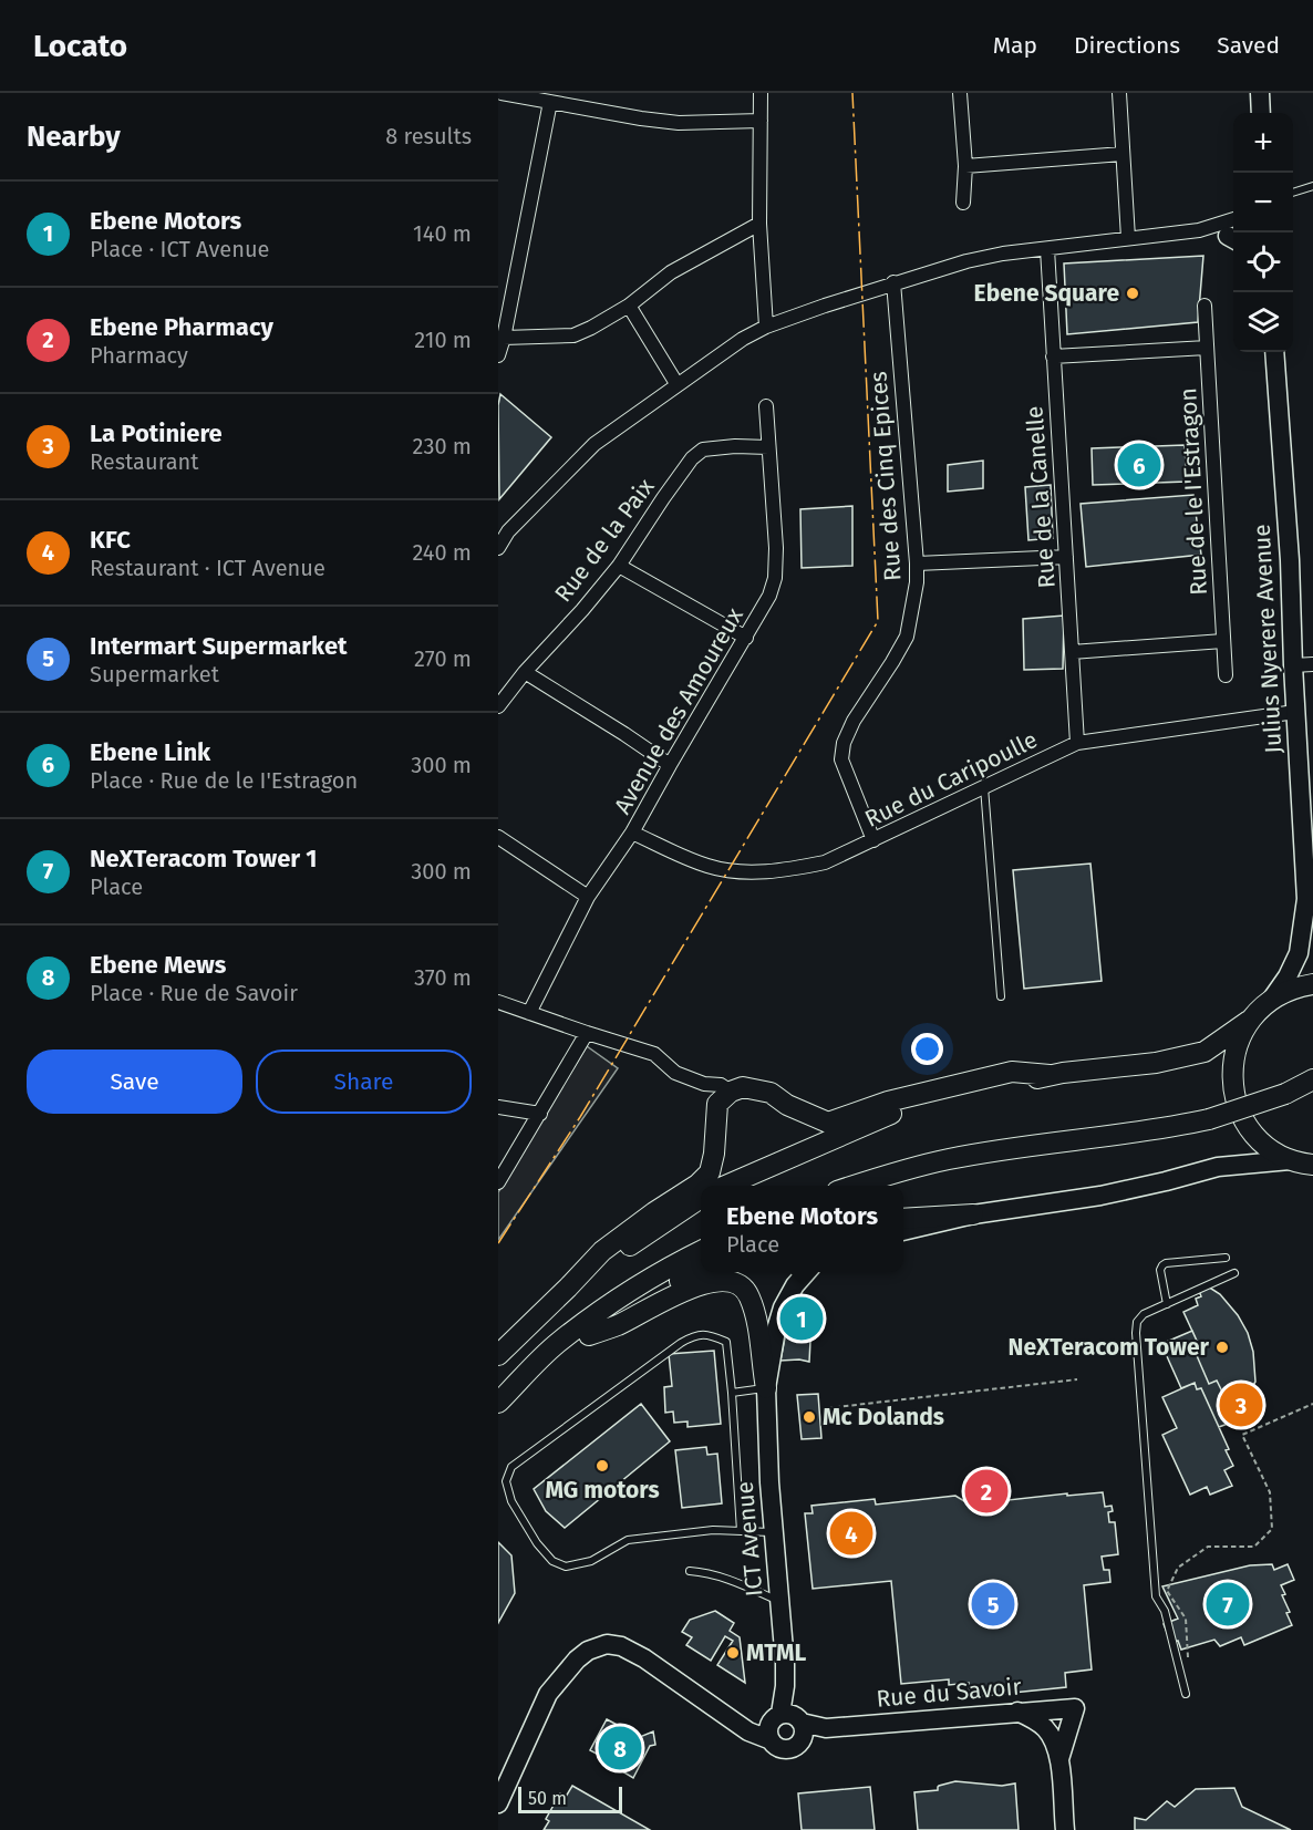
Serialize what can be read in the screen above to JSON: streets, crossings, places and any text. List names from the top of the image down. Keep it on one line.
{"streets":{"main road":["Julius Nyerere Avenue","ICT Avenue","Rue du Savoir"],"street":["Rue des Cinq Epices","Rue de le I'Estragon","Rue de la Canelle","Rue de la Paix","Avenue des Amoureux","Rue du Caripoulle"]},"crossings":[["Rue des Cinq Epices","Rue du Caripoulle"],["Rue de la Canelle","Rue du Caripoulle"],["Rue de la Paix","Avenue des Amoureux"],["Julius Nyerere Avenue","Rue du Caripoulle"],["Avenue des Amoureux","Rue du Caripoulle"],["ICT Avenue","Rue du Savoir"]],"places":["Ebene Square","NeXTeracom Tower","Mc Dolands","MG motors","MTML"],"scale_bar":"50 m","page":{"header":"Locato","nav":["Map","Directions","Saved"],"heading":["Nearby","8 results"],"map_buttons":["+","−"],"list":[{"mark":"1","name":"Ebene Motors","note":"Place · ICT Avenue","value":"140 m"},{"mark":"2","name":"Ebene Pharmacy","note":"Pharmacy","value":"210 m"},{"mark":"3","name":"La Potiniere","note":"Restaurant","value":"230 m"},{"mark":"4","name":"KFC","note":"Restaurant · ICT Avenue","value":"240 m"},{"mark":"5","name":"Intermart Supermarket","note":"Supermarket","value":"270 m"},{"mark":"6","name":"Ebene Link","note":"Place · Rue de le I'Estragon","value":"300 m"},{"mark":"7","name":"NeXTeracom Tower 1","note":"Place","value":"300 m"},{"mark":"8","name":"Ebene Mews","note":"Place · Rue de Savoir","value":"370 m"}],"pins":["6","1","3","2","4","5","7","8"],"buttons":["Save","Share"],"popup":["Ebene Motors","Place"],"scale":"50 m"}}
